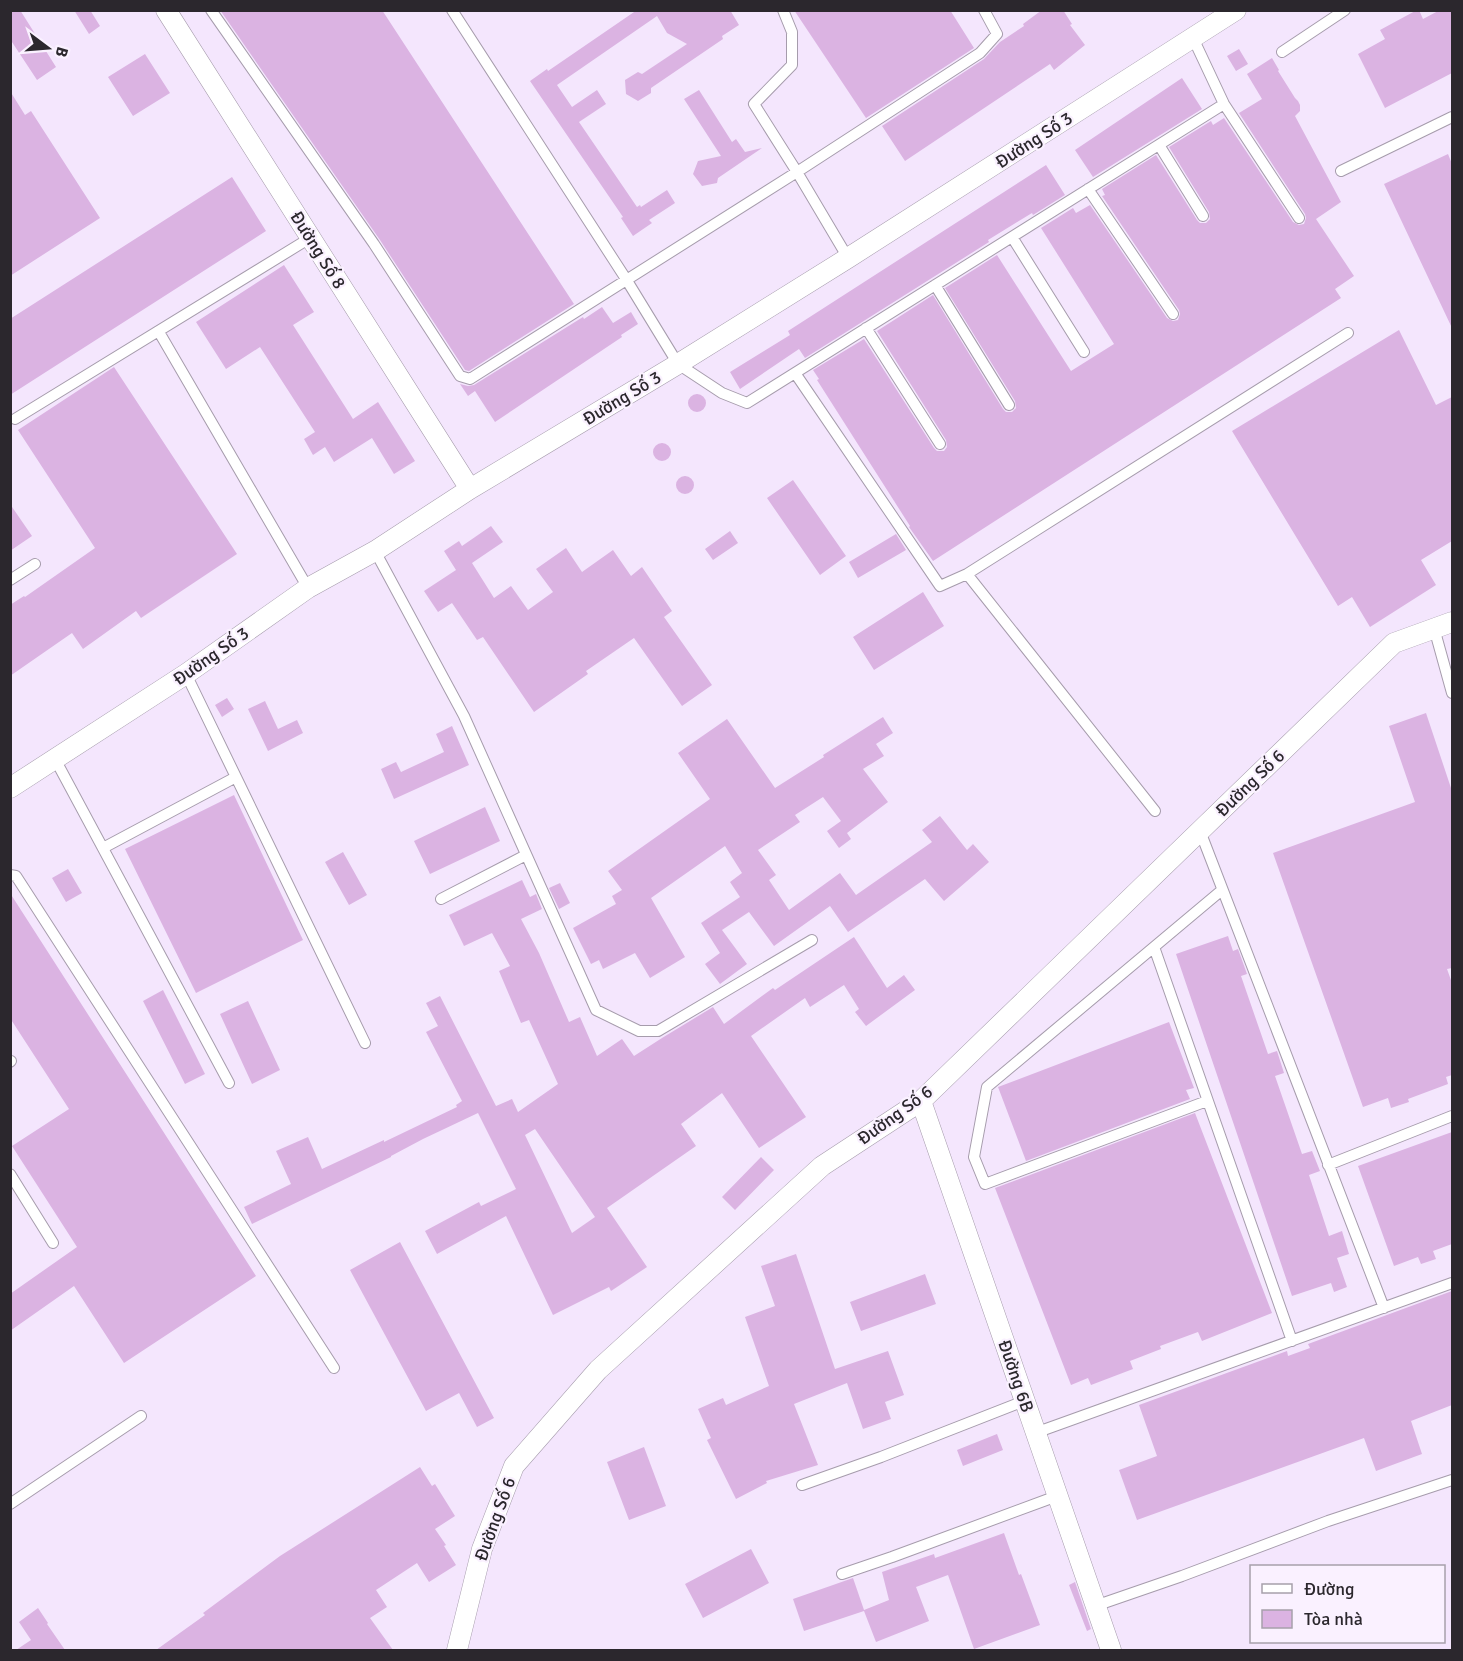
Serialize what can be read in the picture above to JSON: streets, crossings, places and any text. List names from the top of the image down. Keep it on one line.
{"streets":{"street":["Đường Số 3","Đường Số 8","Đường Số 6","Đường 6B"]},"crossings":[["Đường Số 3","Đường Số 8"],["Đường Số 6","Đường 6B"]],"legend":["Đường","Tòa nhà"],"north":"right"}
